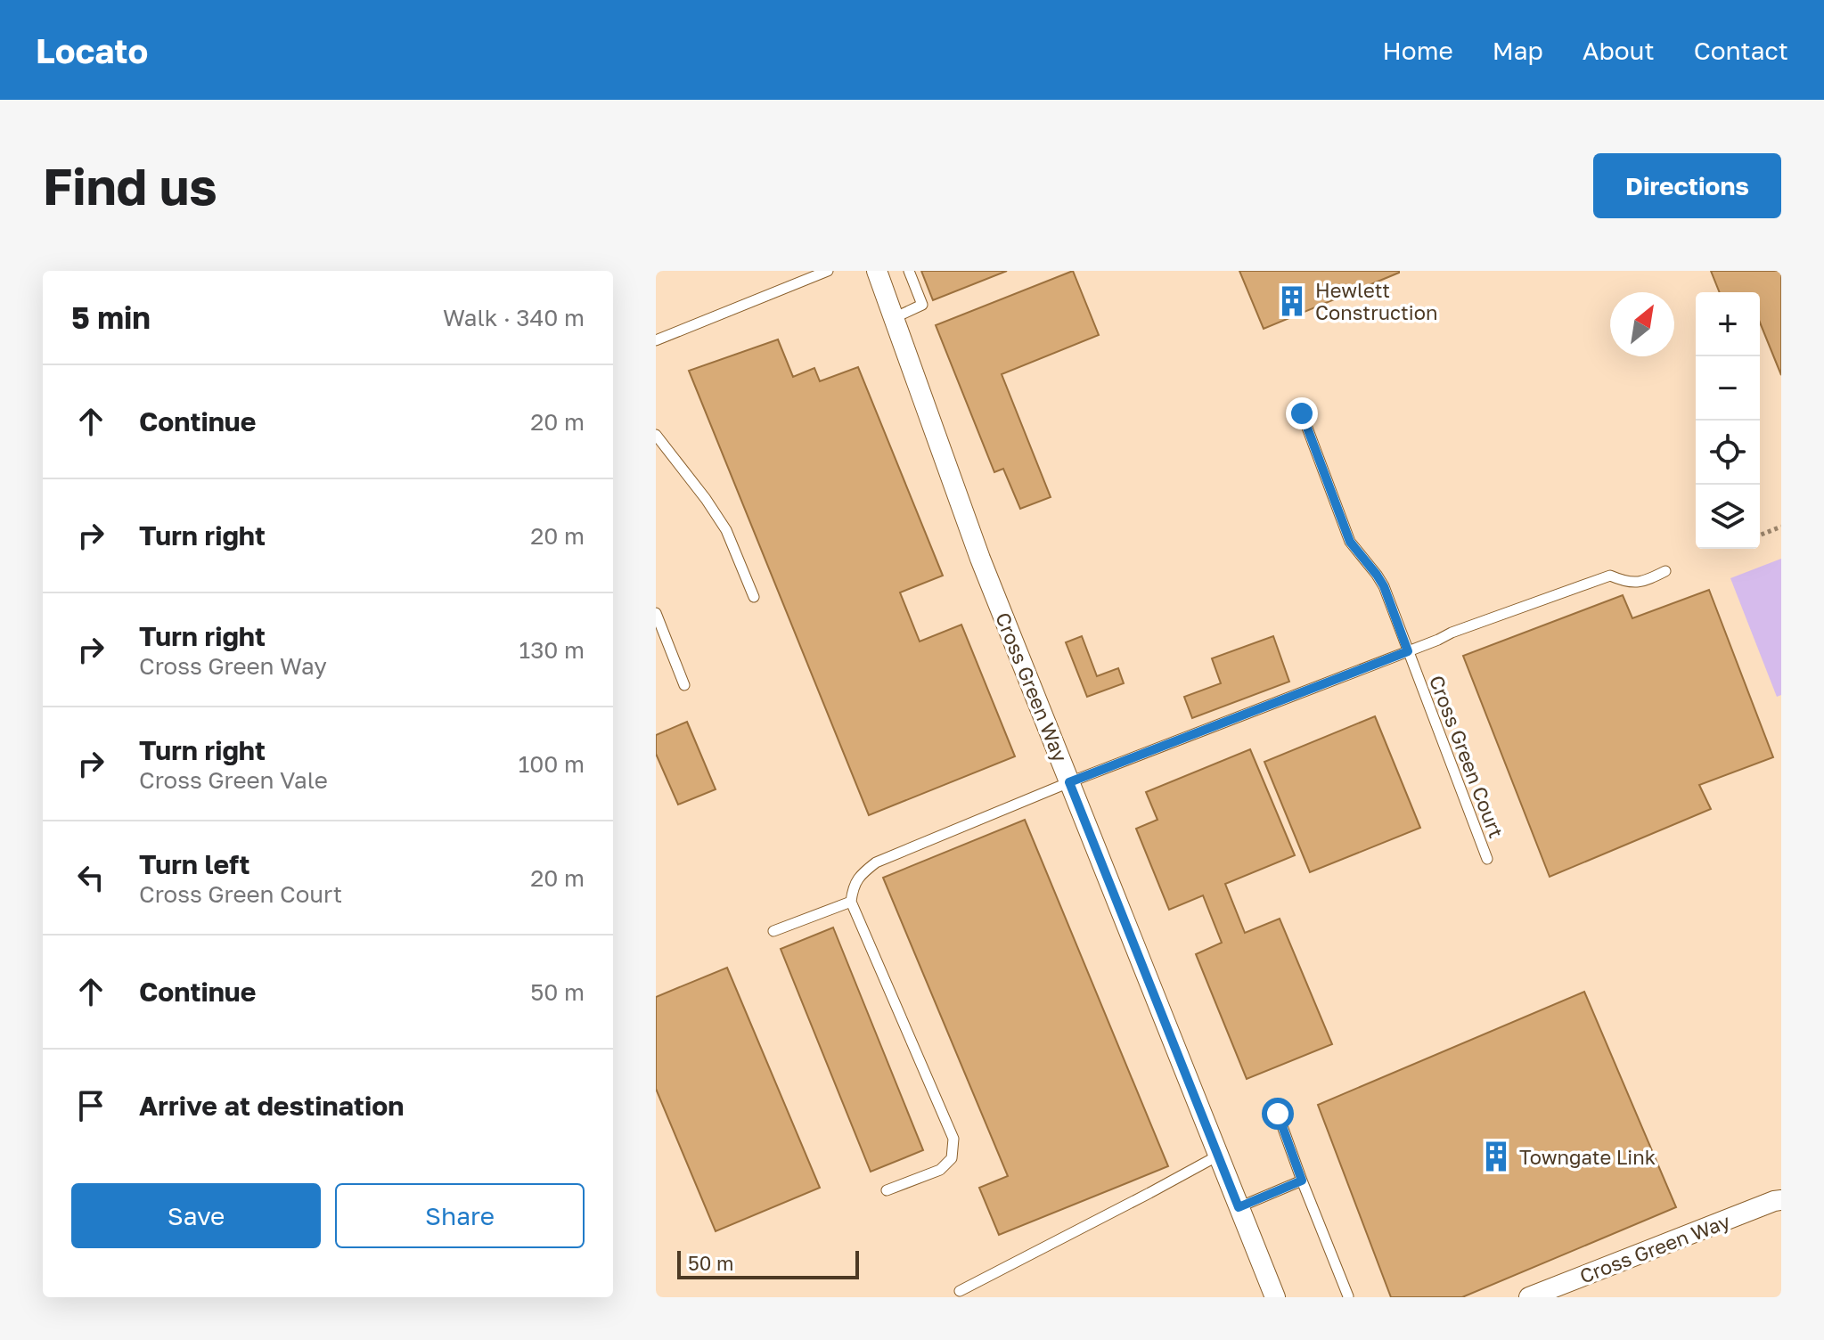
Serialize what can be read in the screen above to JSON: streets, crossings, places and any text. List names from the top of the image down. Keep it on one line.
{"streets":{"street":["Cross Green Way"],"lane":["Cross Green Court"]},"places":{"building":["Hewlett Construction","Towngate Link"]},"scale_bar":"50 m","north":"top right","page":{"header":"Locato","nav":["Home","Map","About","Contact"],"buttons":["Directions",["Save","Share"]],"title":"Find us","heading":["5 min","Walk · 340 m"],"map_buttons":["+","−"],"list":[["Continue","20 m"],["Turn right","20 m"],["Turn right","Cross Green Way","130 m"],["Turn right","Cross Green Vale","100 m"],["Turn left","Cross Green Court","20 m"],["Continue","50 m"],"Arrive at destination"],"scale":"50 m"}}
